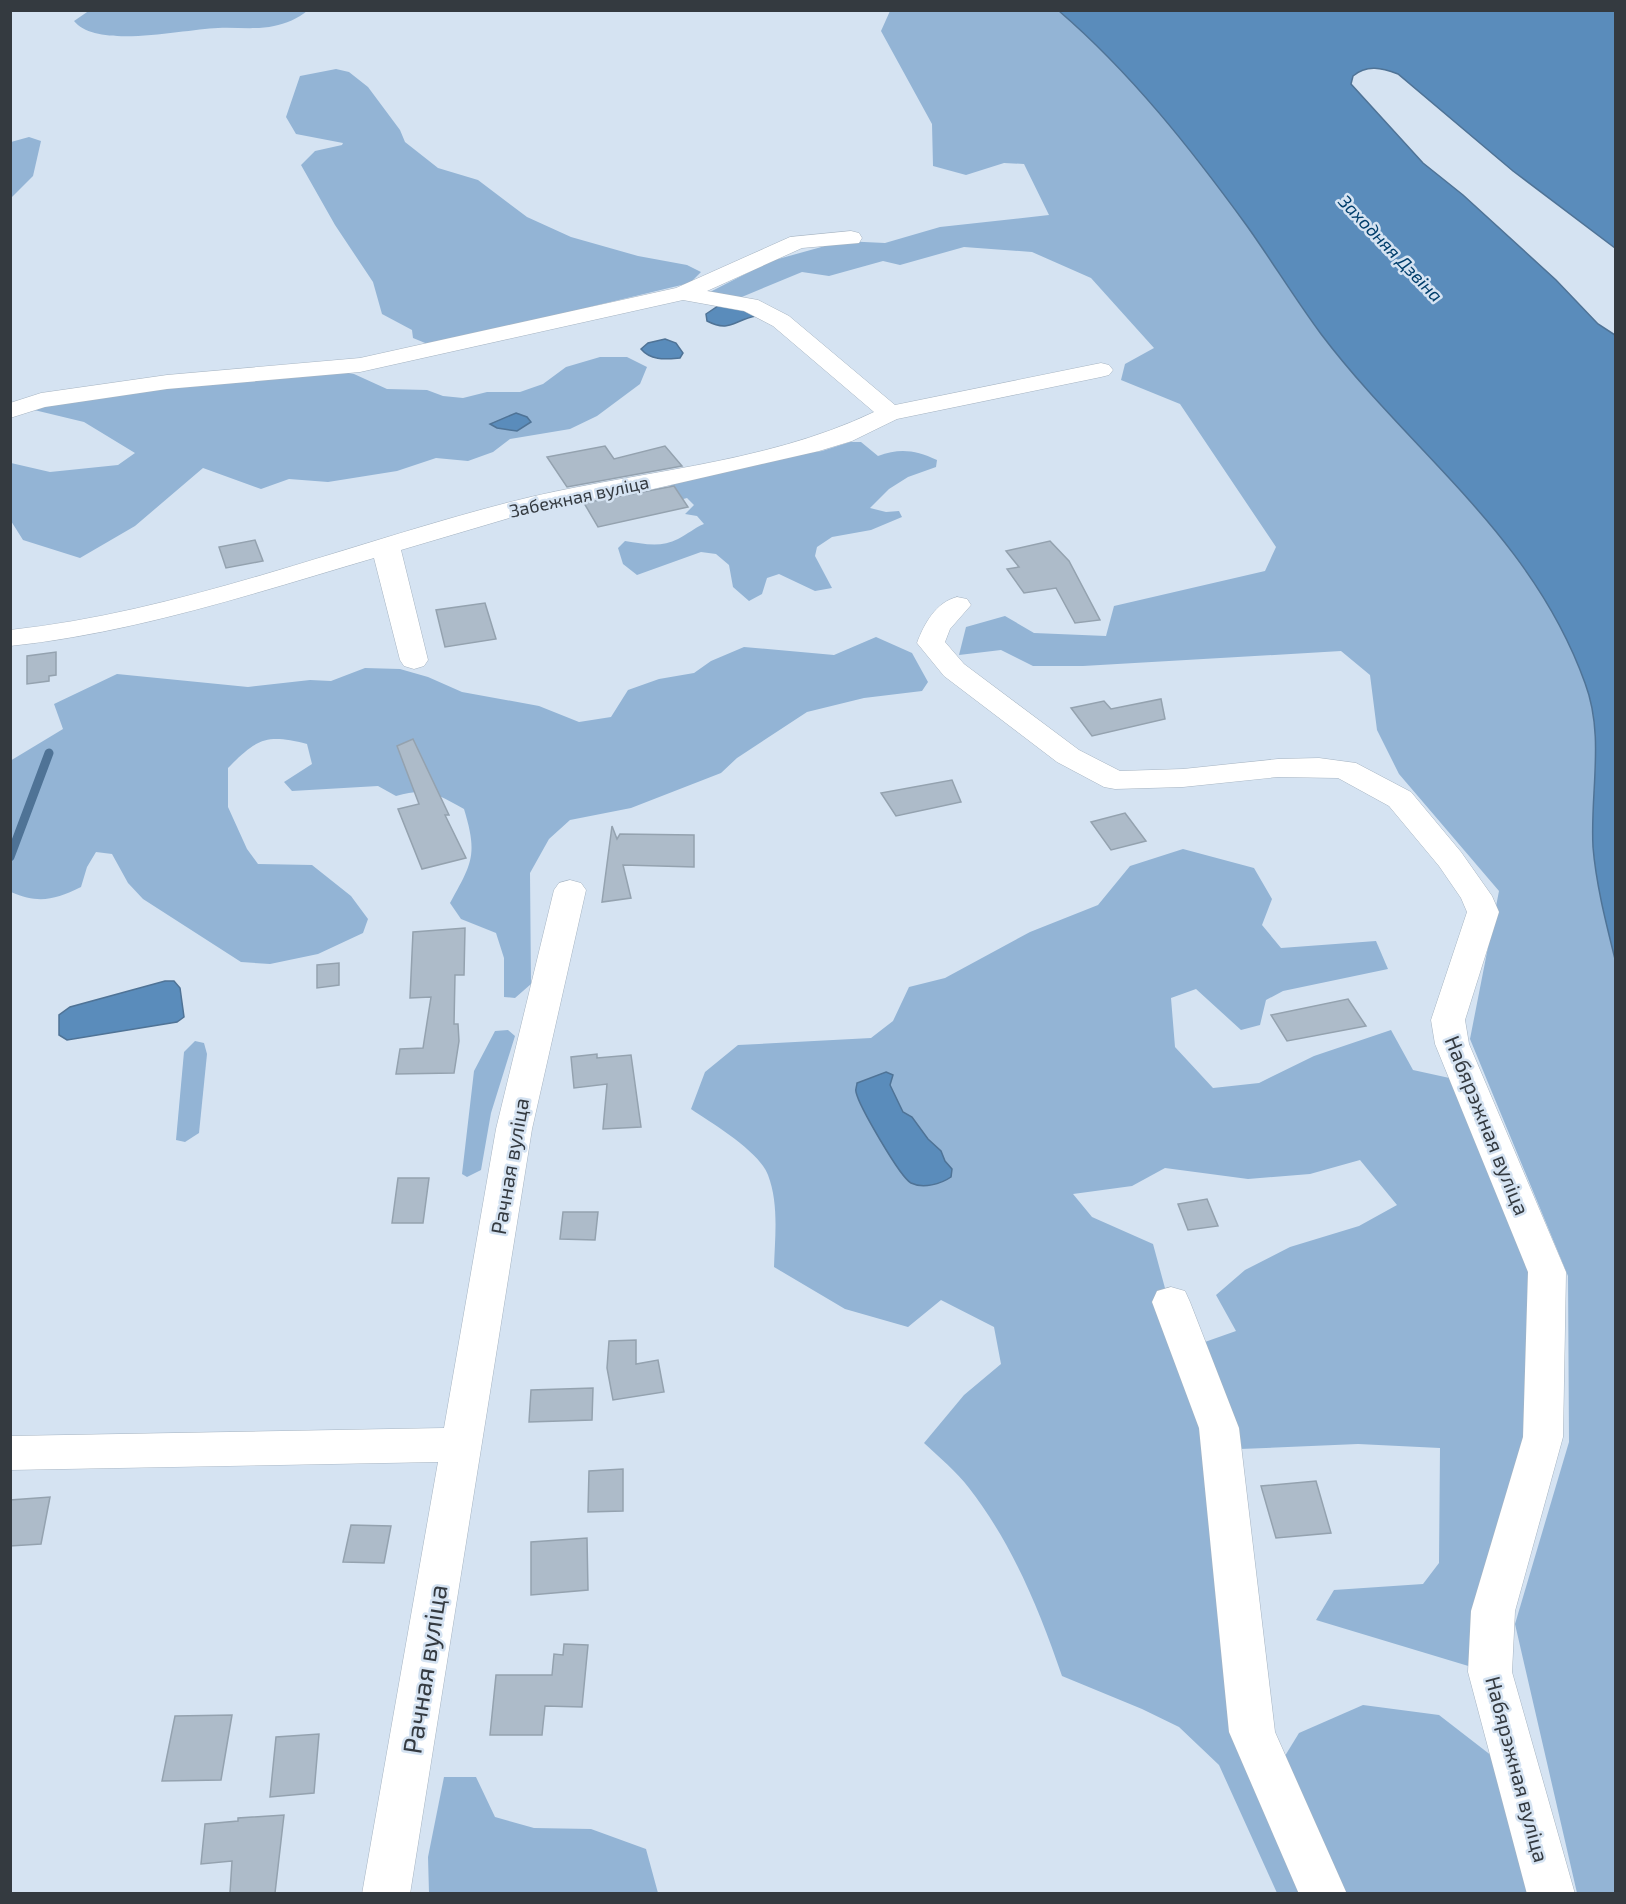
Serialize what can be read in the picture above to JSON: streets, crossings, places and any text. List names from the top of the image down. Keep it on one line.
{"streets":{"street":["Забежная вуліца","Набярэжная вуліца","Рачная вуліца"]},"water":["Заходняя Дзвіна"]}
